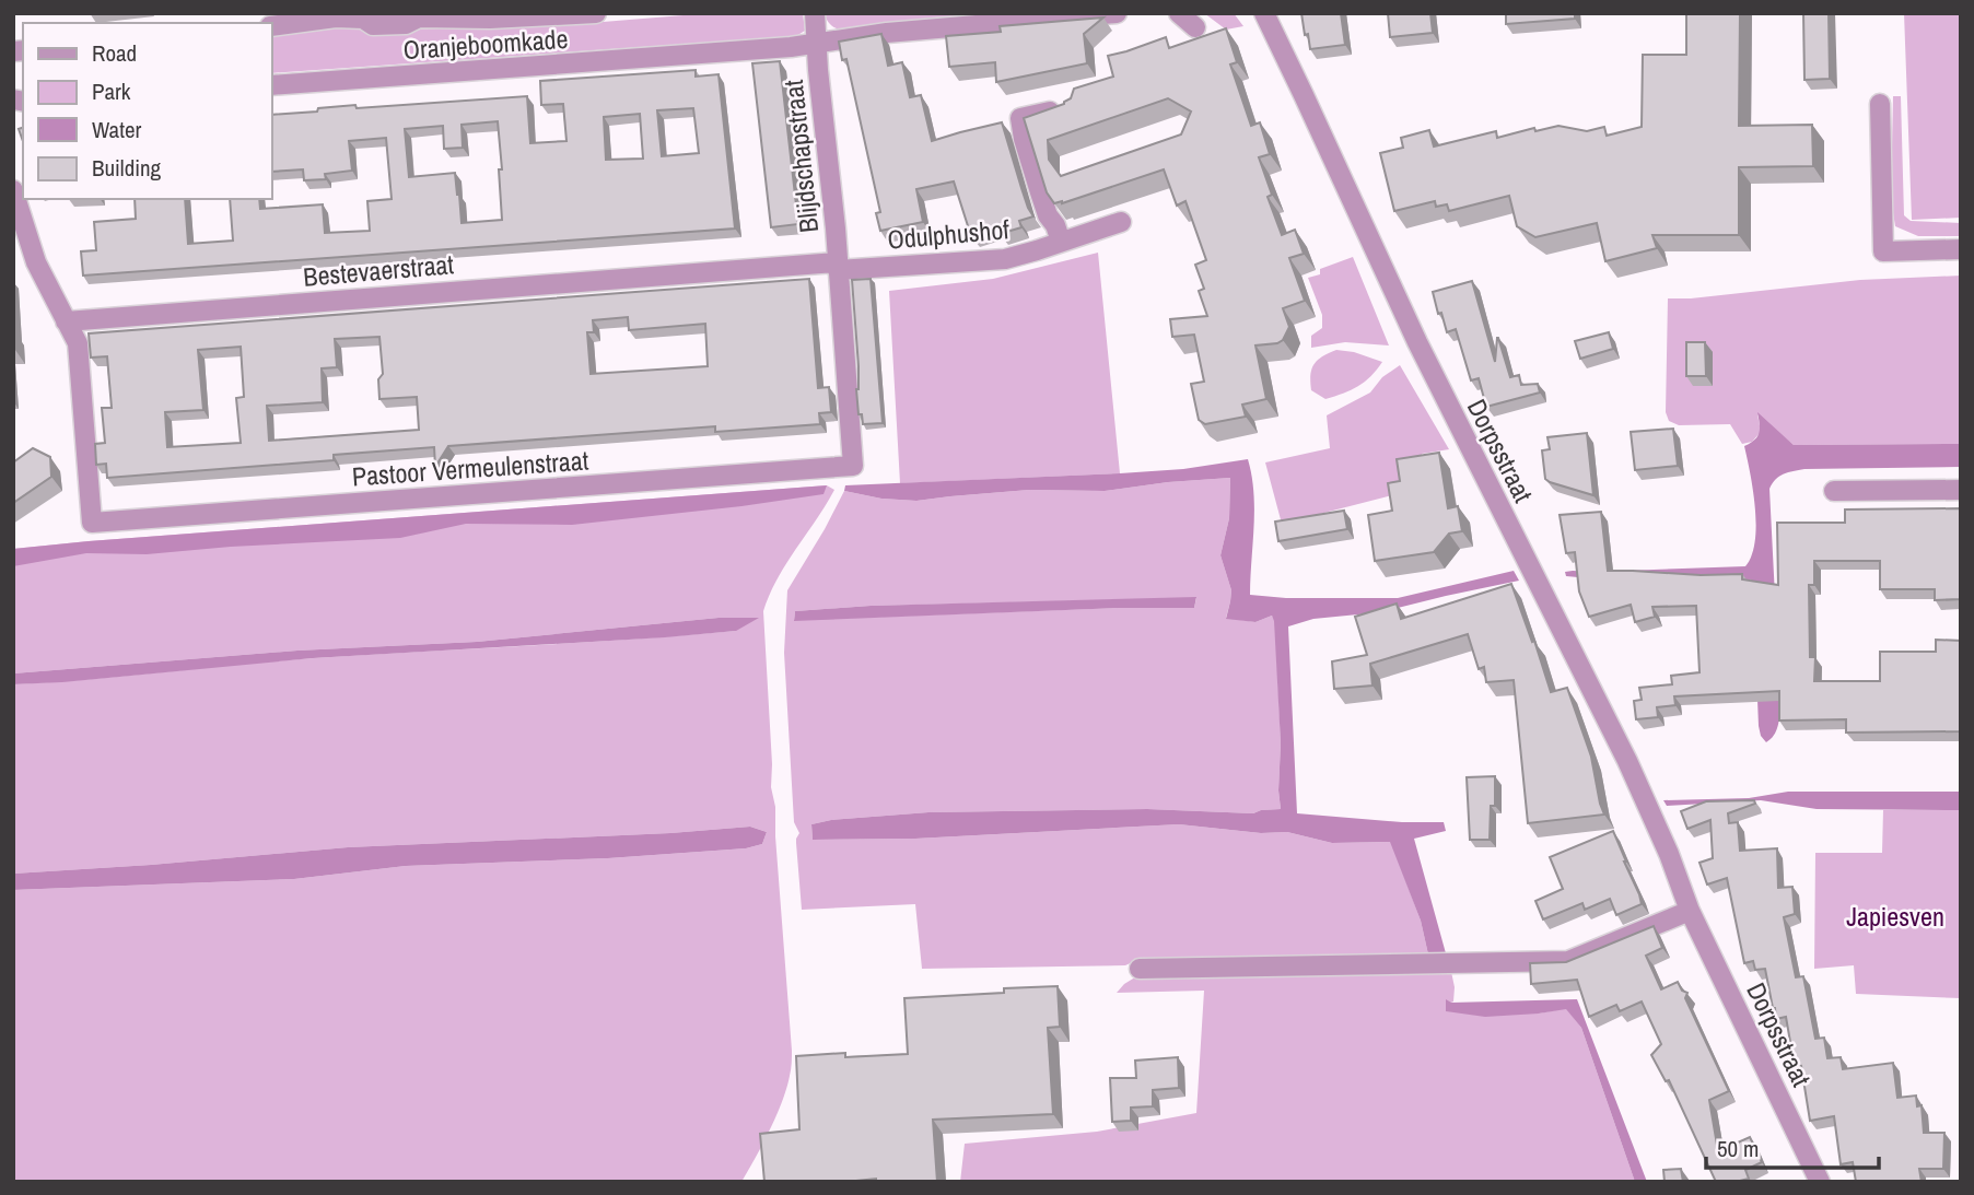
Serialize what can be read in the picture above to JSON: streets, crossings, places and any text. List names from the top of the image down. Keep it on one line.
{"streets":{"street":["Oranjeboomkade","Blijdschapstraat","Odulphushof","Bestevaerstraat","Dorpsstraat","Pastoor Vermeulenstraat"]},"crossings":[["Oranjeboomkade","Blijdschapstraat"],["Blijdschapstraat","Odulphushof"],["Blijdschapstraat","Bestevaerstraat"],["Blijdschapstraat","Pastoor Vermeulenstraat"],["Odulphushof","Bestevaerstraat"],["Odulphushof","Pastoor Vermeulenstraat"],["Bestevaerstraat","Pastoor Vermeulenstraat"]],"parks":["Japiesven"],"legend":["Road","Park","Water","Building"],"scale_bar":"50 m"}
